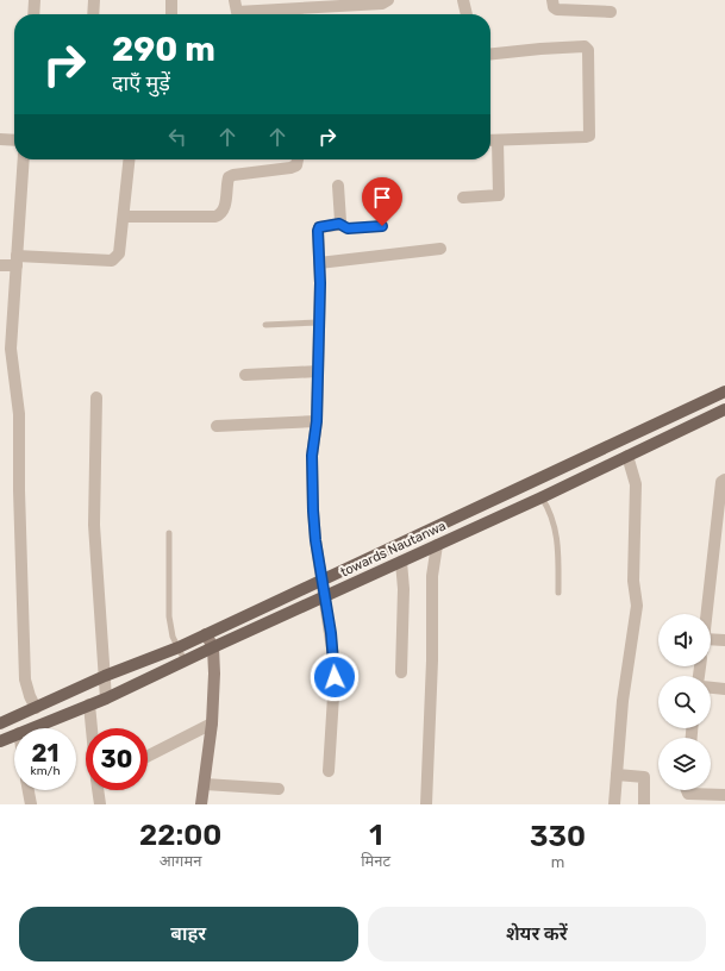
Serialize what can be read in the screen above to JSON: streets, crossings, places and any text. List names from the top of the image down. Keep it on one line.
{"streets":{"main road":["towards Nautanwa"]},"page":{"turn":["290 m","दाएँ मुड़ें"],"speed":"21 km/h","limit":"30","eta":["22:00","आगमन","1","मिनट","330","m"],"buttons":["बाहर","शेयर करें"]}}
